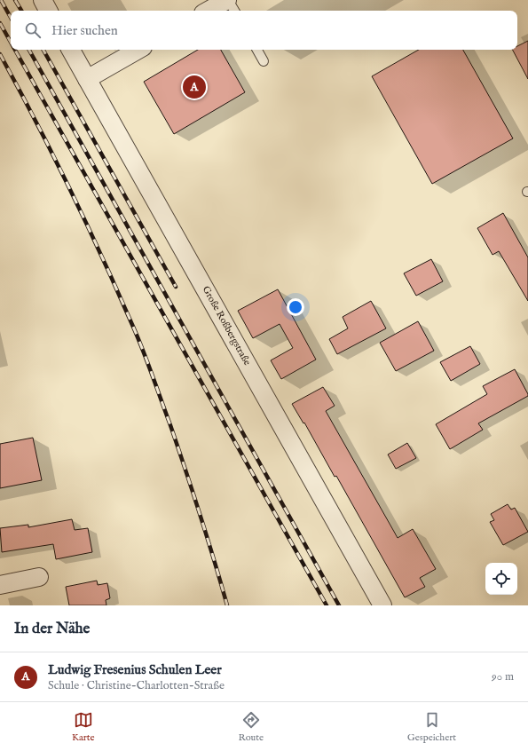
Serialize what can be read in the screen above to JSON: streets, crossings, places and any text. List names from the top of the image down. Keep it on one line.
{"streets":{"street":["Große Roßbergstraße"]},"page":{"search":"Hier suchen","pins":"A","heading":"In der Nähe","list":[{"mark":"A","name":"Ludwig Fresenius Schulen Leer","note":"Schule · Christine-Charlotten-Straße","value":"90 m"}],"nav":["Karte","Route","Gespeichert"]}}
